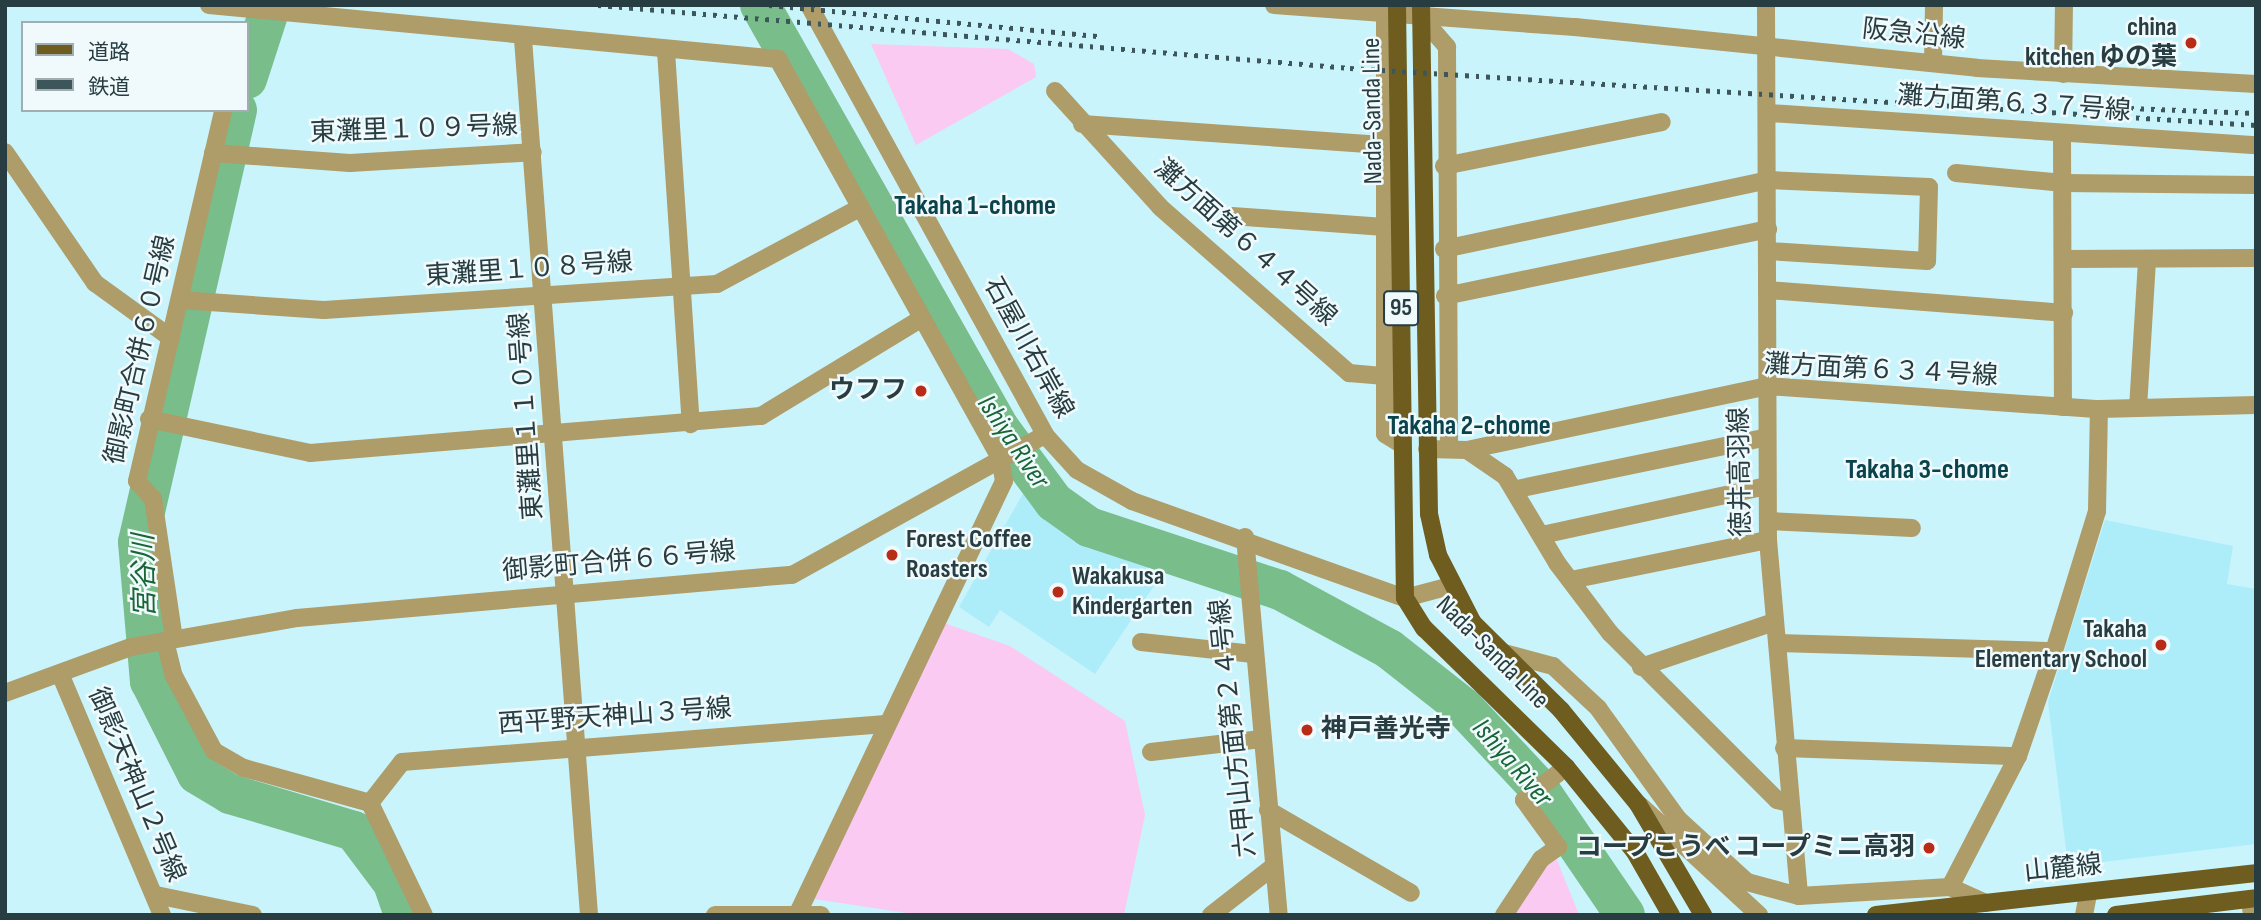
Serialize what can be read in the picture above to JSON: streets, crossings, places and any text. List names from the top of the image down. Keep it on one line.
{"streets":{"main road":["Nada-Sanda Line","95","山麓線"],"street":["阪急沿線","灘方面第６３７号線","東灘里１０９号線","灘方面第６４４号線","東灘里１０８号線","石屋川右岸線","御影町合併６０号線","灘方面第６３４号線","東灘里１１０号線","徳井高羽線","御影町合併６６号線","西平野天神山３号線","六甲山方面第２４号線","御影天神山２号線"]},"crossings":[["阪急沿線","Nada-Sanda Line"],["阪急沿線","徳井高羽線"],["灘方面第６３７号線","徳井高羽線"],["Nada-Sanda Line","石屋川右岸線"],["Nada-Sanda Line","灘方面第６３４号線"],["東灘里１０９号線","御影町合併６０号線"],["東灘里１０９号線","東灘里１１０号線"],["東灘里１０８号線","御影町合併６０号線"],["東灘里１０８号線","東灘里１１０号線"],["石屋川右岸線","御影町合併６６号線"],["石屋川右岸線","六甲山方面第２４号線"],["御影町合併６０号線","御影町合併６６号線"],["御影町合併６０号線","西平野天神山３号線"],["灘方面第６３４号線","徳井高羽線"],["東灘里１１０号線","御影町合併６６号線"],["東灘里１１０号線","西平野天神山３号線"],["御影町合併６６号線","御影天神山２号線"]],"districts":["Takaha 1-chome","Takaha 2-chome","Takaha 3-chome"],"water":["Ishiya River","宮谷川"],"places":["china kitchen ゆの葉","ウフフ","Forest Coffee Roasters","Wakakusa Kindergarten","Takaha Elementary School","神戸善光寺","コープこうべ コープミニ高羽"],"legend":["道路","鉄道"]}
